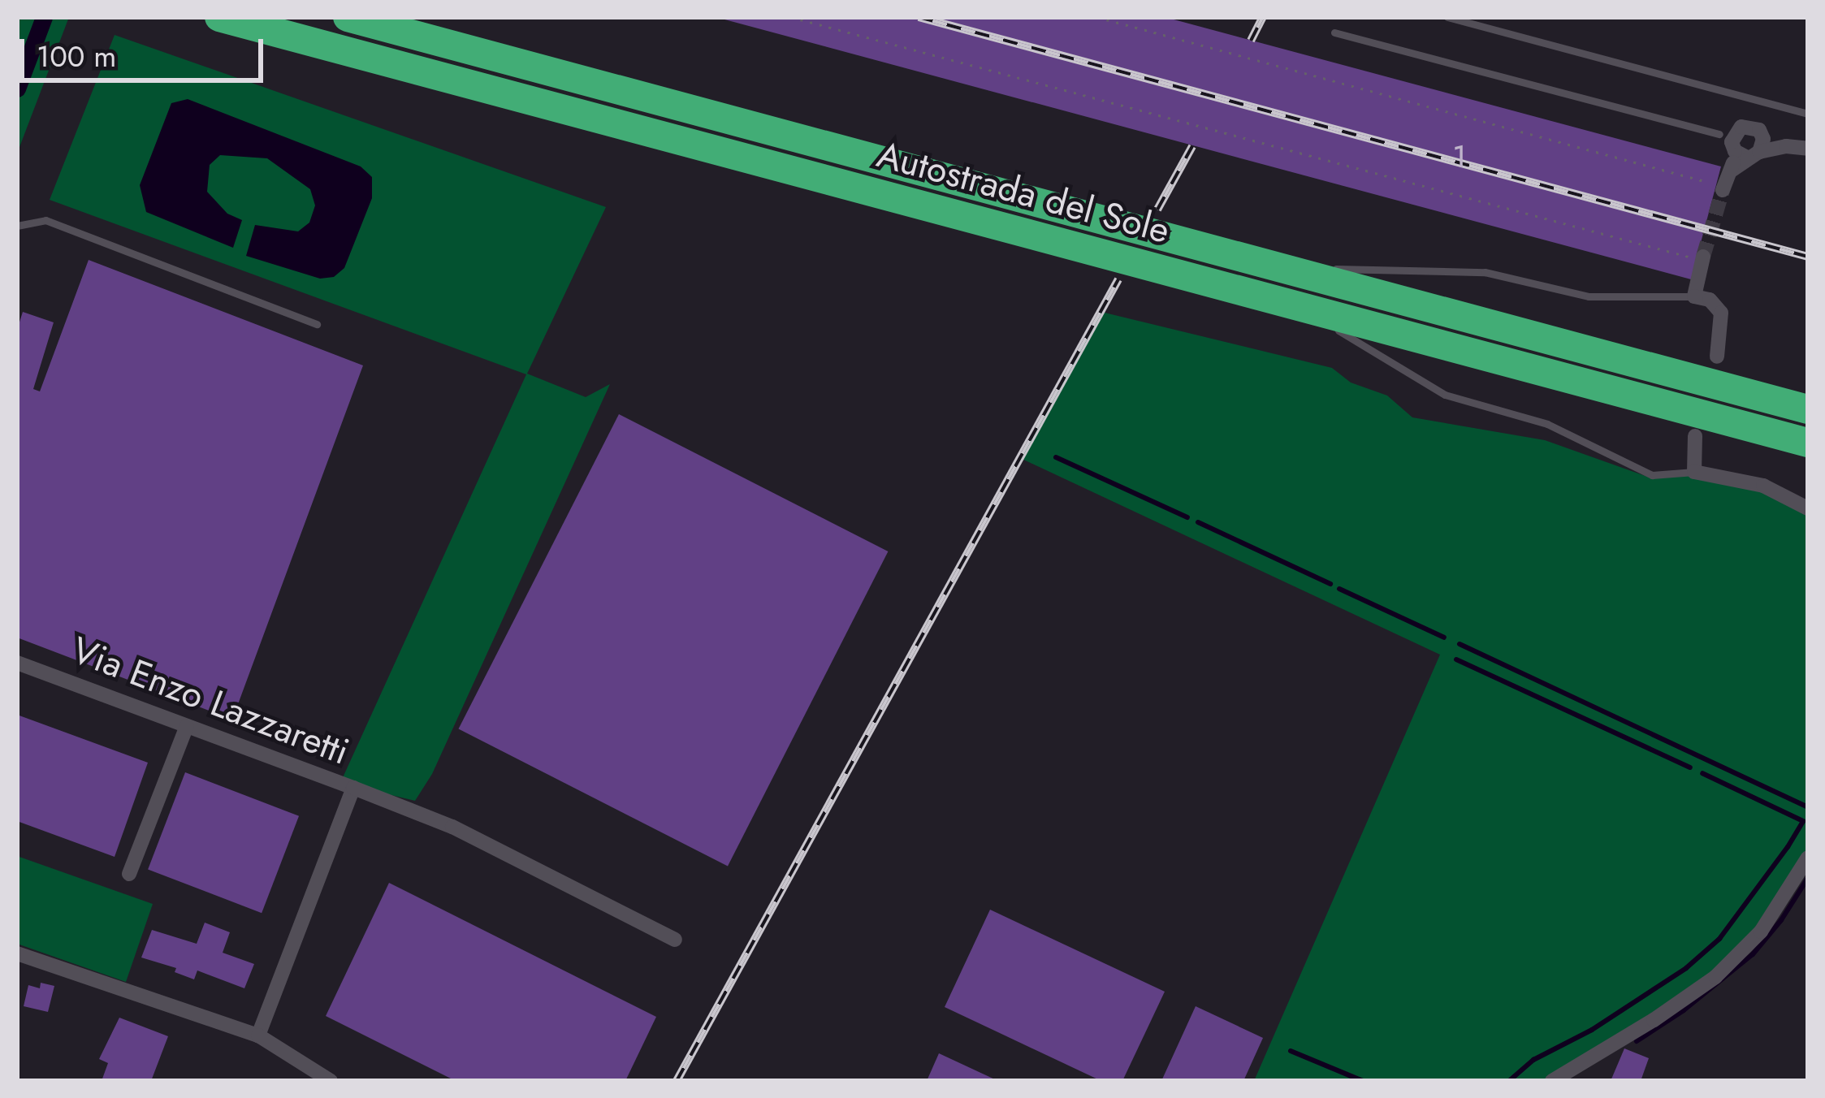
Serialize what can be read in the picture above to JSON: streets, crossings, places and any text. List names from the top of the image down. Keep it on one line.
{"streets":{"highway":["Autostrada del Sole"],"street":["Via Enzo Lazzaretti"]},"house_numbers":["1"],"scale_bar":"100 m"}
